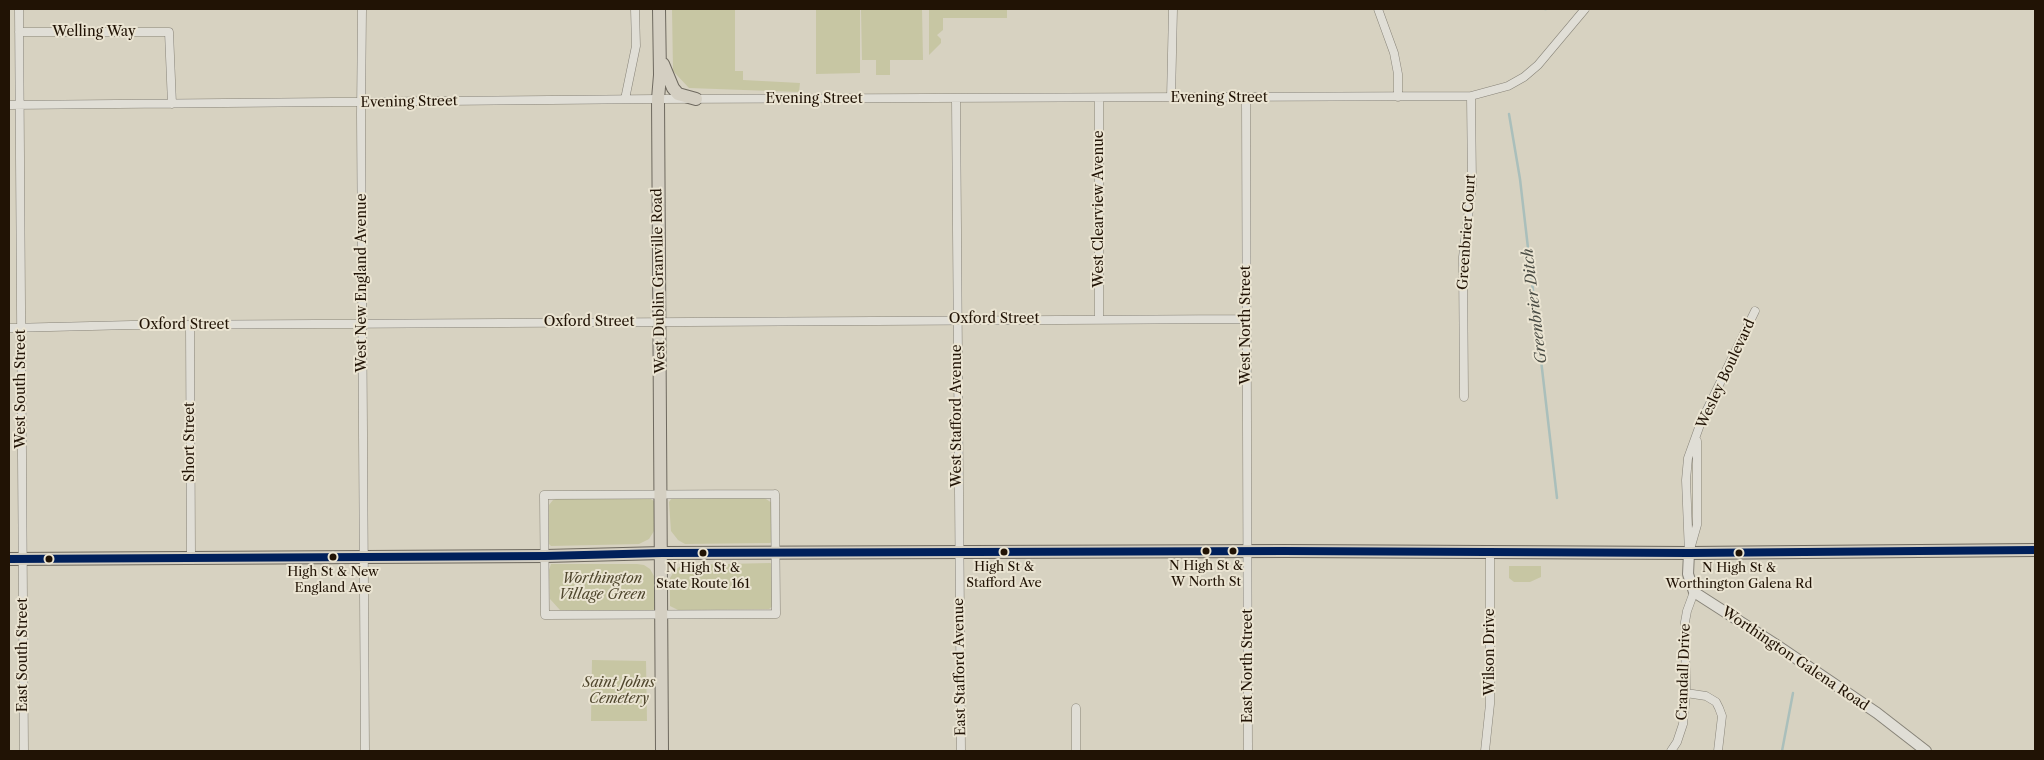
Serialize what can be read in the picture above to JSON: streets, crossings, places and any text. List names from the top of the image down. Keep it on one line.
{"streets":{"main road":["West Dublin Granville Road"],"street":["Welling Way","Evening Street","West Clearview Avenue","Greenbrier Court","West New England Avenue","Oxford Street","West North Street","Wesley Boulevard","West South Street","West Stafford Avenue","Short Street","Wilson Drive","East South Street","Worthington Galena Road","East North Street","East Stafford Avenue","Crandall Drive"]},"crossings":[["Welling Way","Evening Street"],["Welling Way","West South Street"],["Evening Street","West Clearview Avenue"],["Evening Street","Greenbrier Court"],["Evening Street","West Dublin Granville Road"],["Evening Street","West New England Avenue"],["Evening Street","West North Street"],["Evening Street","West South Street"],["Evening Street","West Stafford Avenue"],["West Clearview Avenue","Oxford Street"],["West Dublin Granville Road","Oxford Street"],["West New England Avenue","Oxford Street"],["Oxford Street","West North Street"],["Oxford Street","West South Street"],["Oxford Street","West Stafford Avenue"],["Oxford Street","Short Street"],["West North Street","East North Street"],["West South Street","East South Street"],["West Stafford Avenue","East Stafford Avenue"],["Worthington Galena Road","Crandall Drive"]],"water":["Greenbrier Ditch"],"parks":["Worthington Village Green","Saint Johns Cemetery"],"places":["N High St & W North St","High St & Stafford Ave","N High St & State Route 161","N High St & Worthington Galena Rd","High St & New England Ave"]}
